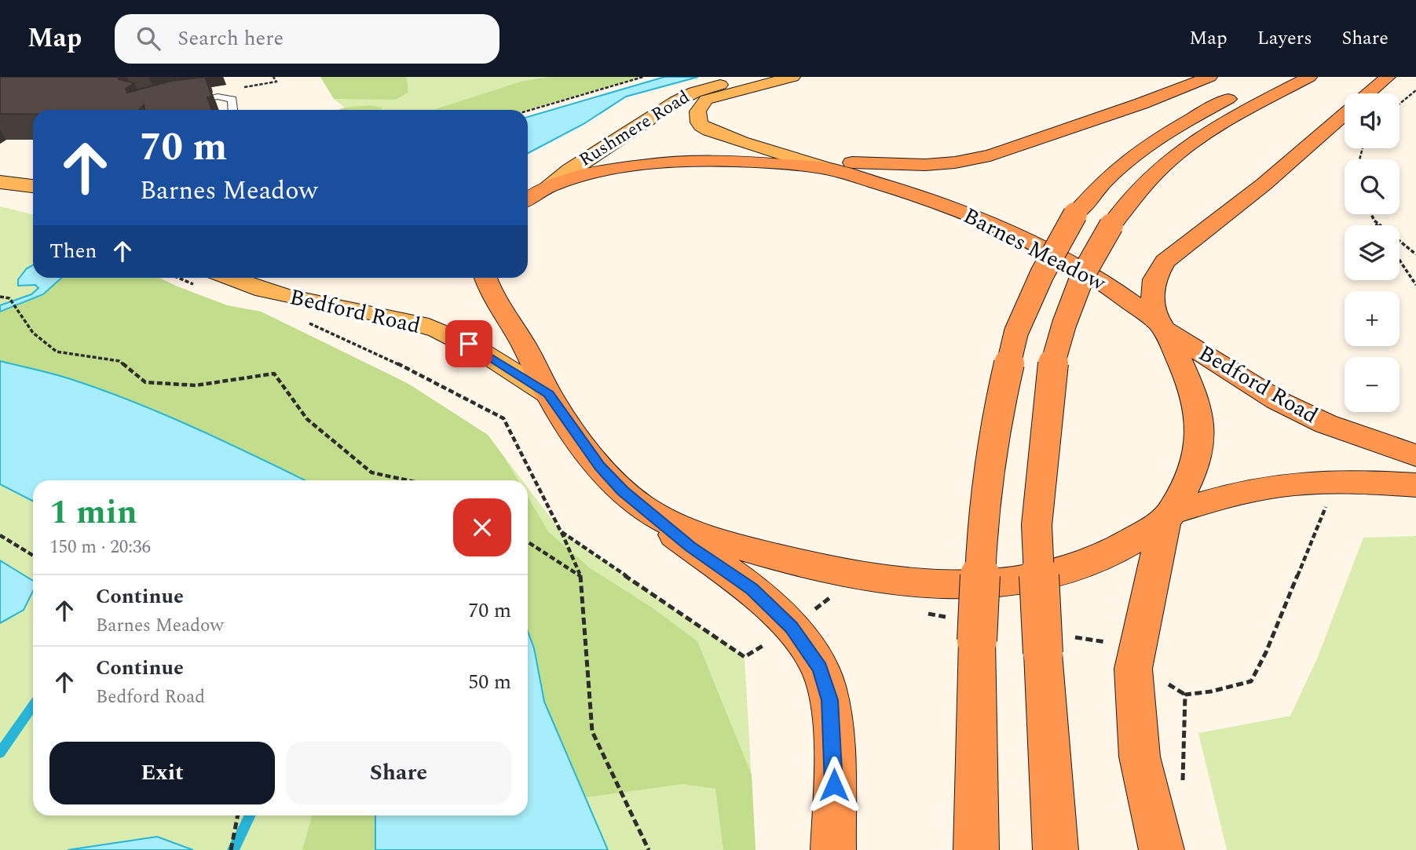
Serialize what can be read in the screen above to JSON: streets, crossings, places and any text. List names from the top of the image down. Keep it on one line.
{"streets":{"highway":["Barnes Meadow","Bedford Road"],"main road":["Rushmere Road"]},"crossings":[["Rushmere Road","Barnes Meadow"],["Barnes Meadow","Bedford Road"]],"page":{"header":"Map","search":"Search here","nav":["Map","Layers","Share"],"map_buttons":["+","−"],"turn":["70 m","Barnes Meadow"],"then":"Then","heading":["1 min","150 m · 20:36"],"list":[{"name":"Continue","note":"Barnes Meadow","value":"70 m"},{"name":"Continue","note":"Bedford Road","value":"50 m"}],"buttons":["Exit","Share"]}}
